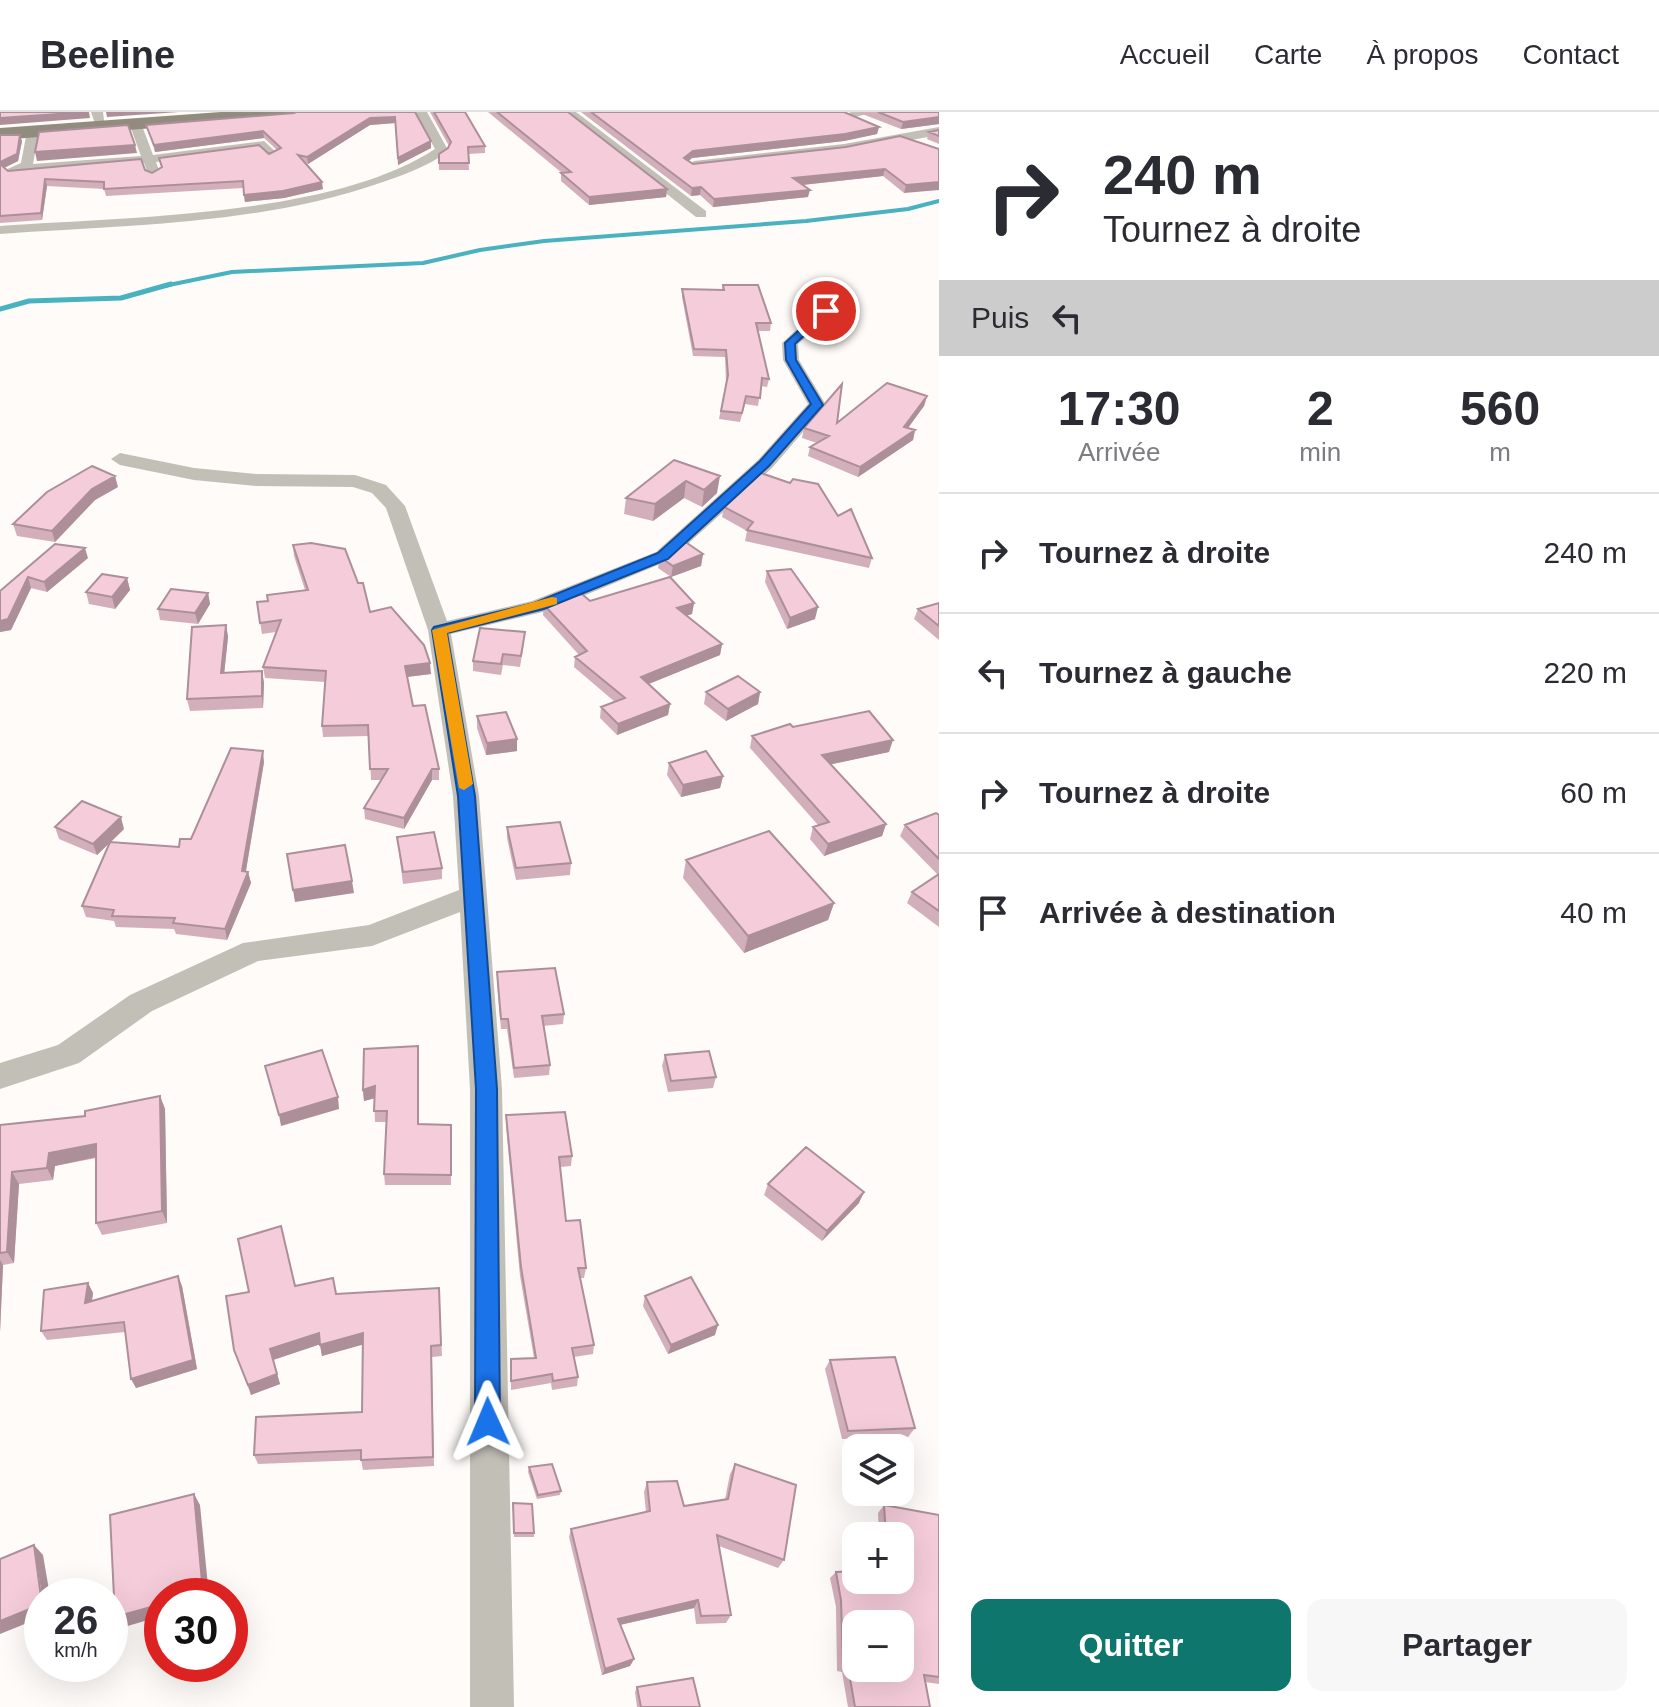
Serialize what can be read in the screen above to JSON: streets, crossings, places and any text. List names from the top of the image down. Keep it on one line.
{"page":{"header":"Beeline","nav":["Accueil","Carte","À propos","Contact"],"turn":["240 m","Tournez à droite"],"then":"Puis","eta":["17:30","Arrivée","2","min","560","m"],"list":[{"name":"Tournez à droite","value":"240 m"},{"name":"Tournez à gauche","value":"220 m"},{"name":"Tournez à droite","value":"60 m"},{"name":"Arrivée à destination","value":"40 m"}],"map_buttons":["+","−"],"speed":"26 km/h","limit":"30","buttons":["Quitter","Partager"]}}
